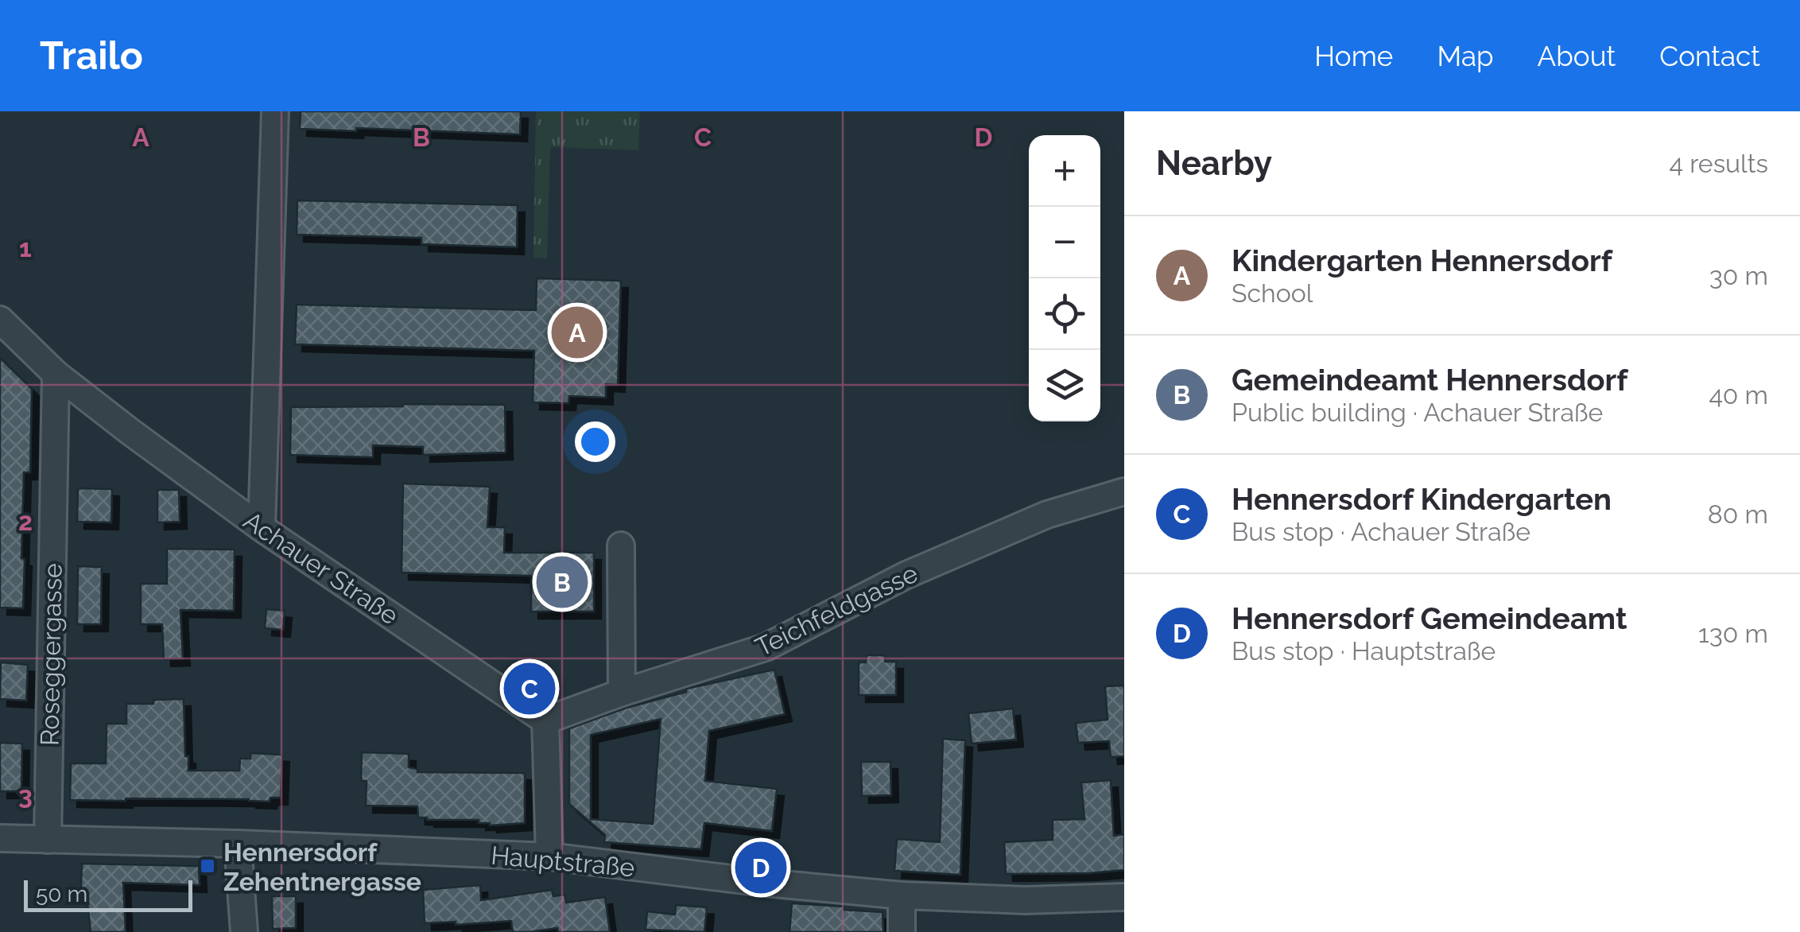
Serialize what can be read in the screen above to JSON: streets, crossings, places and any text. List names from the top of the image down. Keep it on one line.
{"streets":{"street":["Achauer Straße","Teichfeldgasse","Roseggergasse","Hauptstraße"]},"crossings":[["Achauer Straße","Teichfeldgasse"],["Achauer Straße","Roseggergasse"],["Roseggergasse","Hauptstraße"]],"places":{"transit":["Hennersdorf Zehentnergasse"]},"scale_bar":"50 m","page":{"header":"Trailo","nav":["Home","Map","About","Contact"],"heading":["Nearby","4 results"],"map_buttons":["+","−"],"list":[{"mark":"A","name":"Kindergarten Hennersdorf","note":"School","value":"30 m"},{"mark":"B","name":"Gemeindeamt Hennersdorf","note":"Public building · Achauer Straße","value":"40 m"},{"mark":"C","name":"Hennersdorf Kindergarten","note":"Bus stop · Achauer Straße","value":"80 m"},{"mark":"D","name":"Hennersdorf Gemeindeamt","note":"Bus stop · Hauptstraße","value":"130 m"}],"pins":["A","B","C","D"],"scale":"50 m"},"grid":{"columns":["A","B","C","D"],"rows":["1","2","3"]}}
